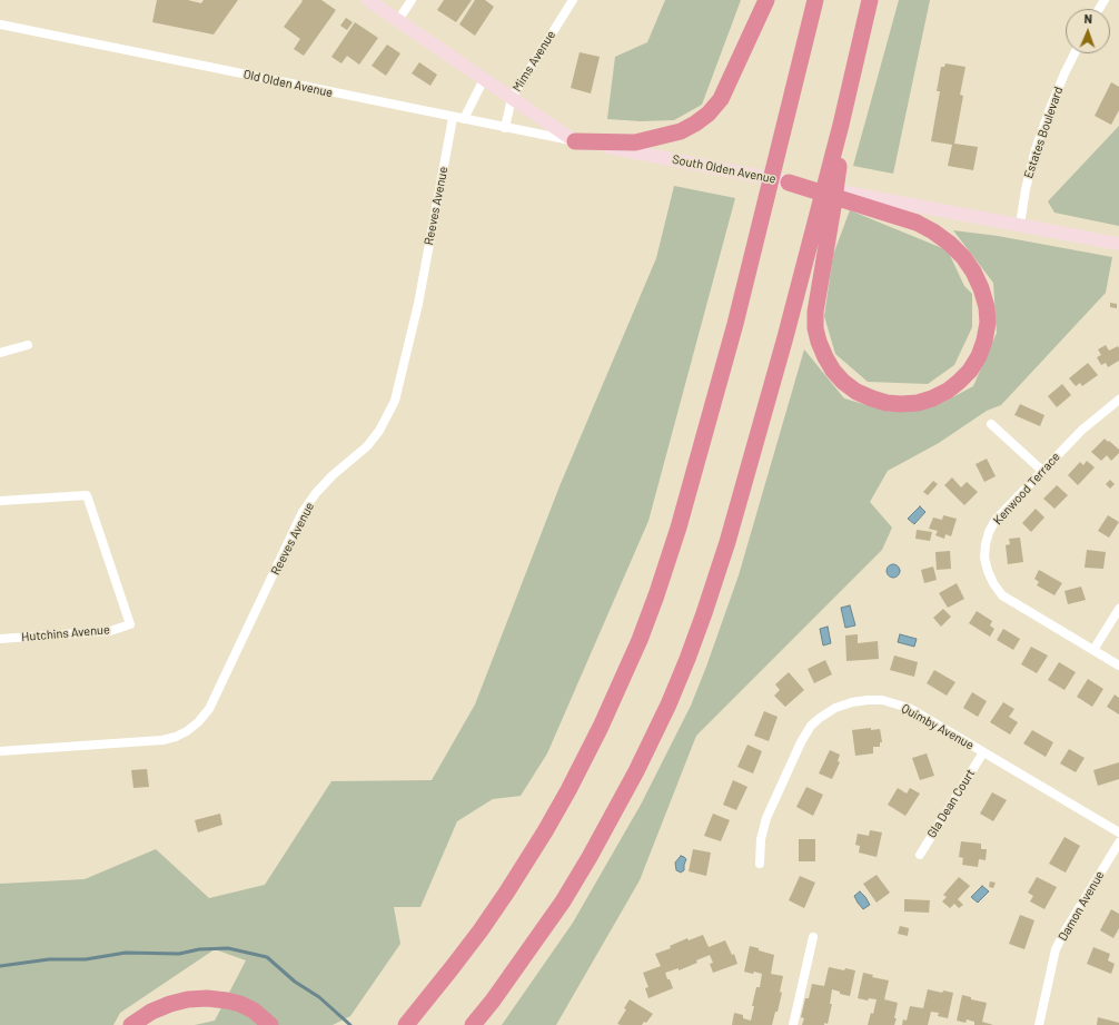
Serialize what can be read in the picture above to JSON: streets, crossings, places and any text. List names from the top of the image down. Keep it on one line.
{"streets":{"main road":["South Olden Avenue"],"street":["Mims Avenue","Old Olden Avenue","Estates Boulevard","Reeves Avenue","Kenwood Terrace","Hutchins Avenue","Quimby Avenue","Gla Dean Court","Damon Avenue"]},"crossings":[["Mims Avenue","Old Olden Avenue"],["Mims Avenue","South Olden Avenue"],["Old Olden Avenue","South Olden Avenue"],["Old Olden Avenue","Reeves Avenue"],["Estates Boulevard","South Olden Avenue"],["Quimby Avenue","Gla Dean Court"]],"north":"top"}
